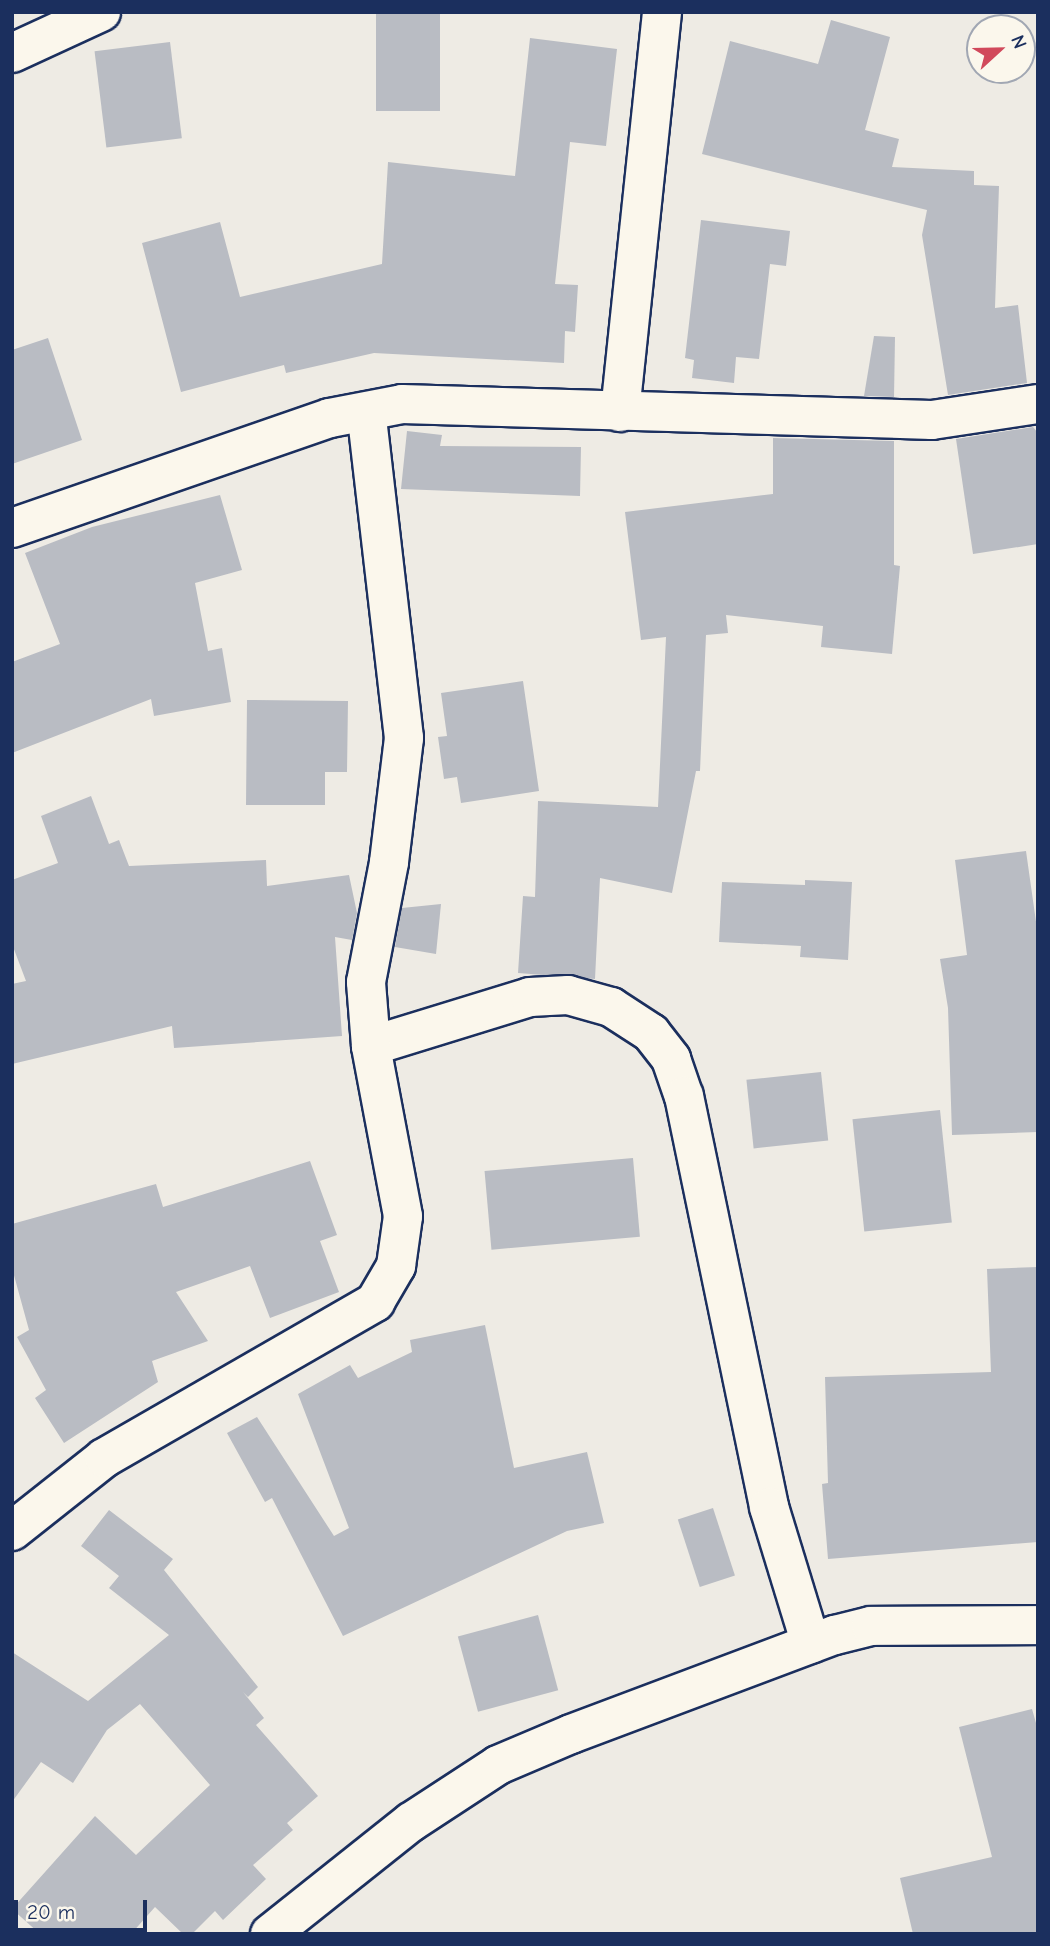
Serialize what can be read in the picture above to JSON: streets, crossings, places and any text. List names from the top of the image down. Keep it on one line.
{"scale_bar":"20 m","north":"right"}
